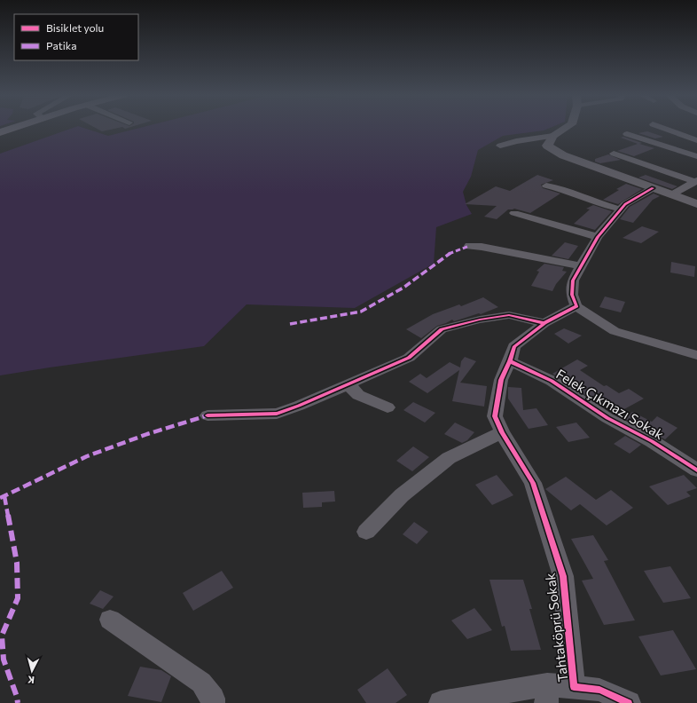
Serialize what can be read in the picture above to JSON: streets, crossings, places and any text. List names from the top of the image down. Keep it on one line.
{"streets":{"street":["Felek Çıkmazı Sokak","Tahtaköprü Sokak"]},"crossings":[["Felek Çıkmazı Sokak","Tahtaköprü Sokak"]],"legend":["Bisiklet yolu","Patika"],"north":"bottom"}
